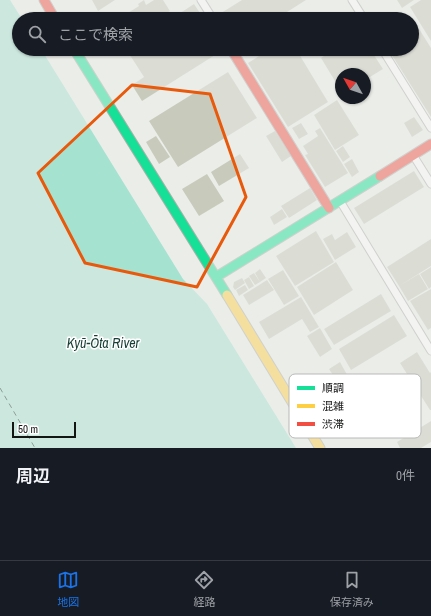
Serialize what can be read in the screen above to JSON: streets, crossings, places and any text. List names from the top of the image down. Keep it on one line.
{"water":["Kyū-Ōta River"],"legend":["順調","混雑","渋滞"],"scale_bar":"50 m","north":"top left","page":{"search":"ここで検索","scale":"50 m","heading":["周辺","0件"],"nav":["地図","経路","保存済み"]}}
